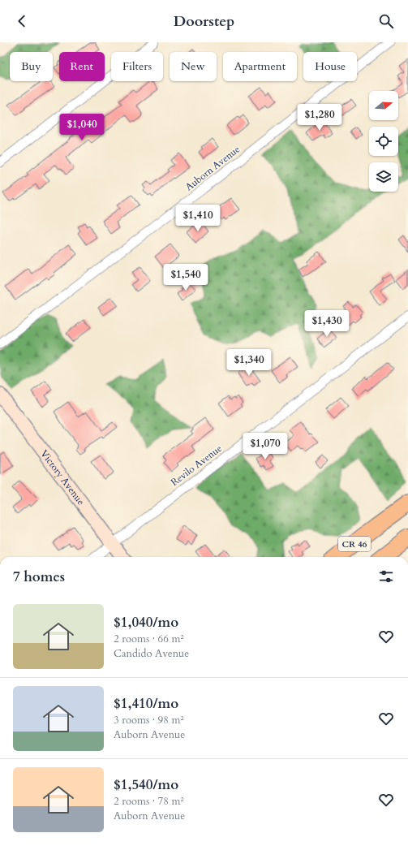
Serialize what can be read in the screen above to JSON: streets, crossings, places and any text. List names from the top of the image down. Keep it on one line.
{"streets":{"highway":["CR 46"],"street":["Auborn Avenue","Revilo Avenue","Victory Avenue"]},"crossings":[["Revilo Avenue","Victory Avenue"]],"north":"right","page":{"header":"Doorstep","chip":["Buy","Rent","Filters","New","Apartment","House"],"price":["$1,280","$1,040","$1,410","$1,540","$1,430","$1,340","$1,070"],"heading":"7 homes","list":[{"name":"$1,040/mo","note":"2 rooms · 66 m² · Candido Avenue"},{"name":"$1,410/mo","note":"3 rooms · 98 m² · Auborn Avenue"},{"name":"$1,540/mo","note":"2 rooms · 78 m² · Auborn Avenue"}]}}
